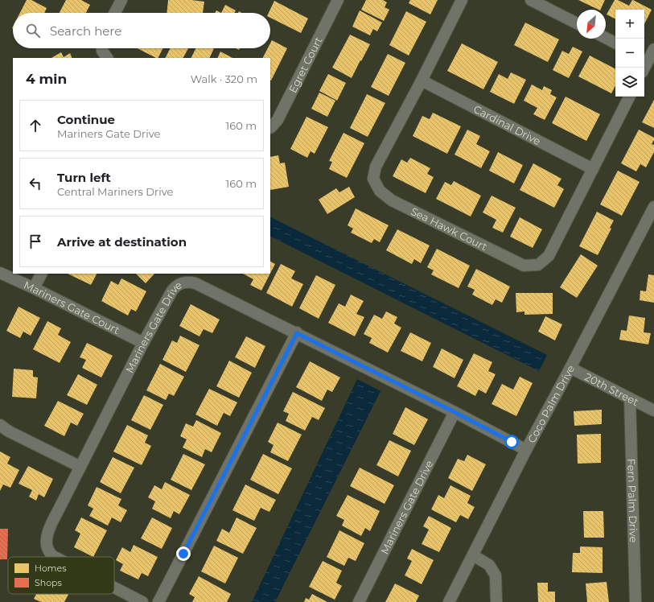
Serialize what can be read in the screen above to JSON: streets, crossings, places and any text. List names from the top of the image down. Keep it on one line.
{"streets":{"street":["Egret Court","Cardinal Drive","Sea Hawk Court","Mariners Gate Court","Mariners Gate Drive","20th Street","Coco Palm Drive","Fern Palm Drive"]},"crossings":[["Cardinal Drive","Sea Hawk Court"],["Mariners Gate Court","Mariners Gate Drive"],["Mariners Gate Drive","Coco Palm Drive"],["20th Street","Coco Palm Drive"],["20th Street","Fern Palm Drive"]],"legend":["Homes","Shops"],"north":"bottom left","page":{"map_buttons":["+","−"],"search":"Search here","heading":["4 min","Walk · 320 m"],"list":[["Continue","Mariners Gate Drive","160 m"],["Turn left","Central Mariners Drive","160 m"],"Arrive at destination"]}}
